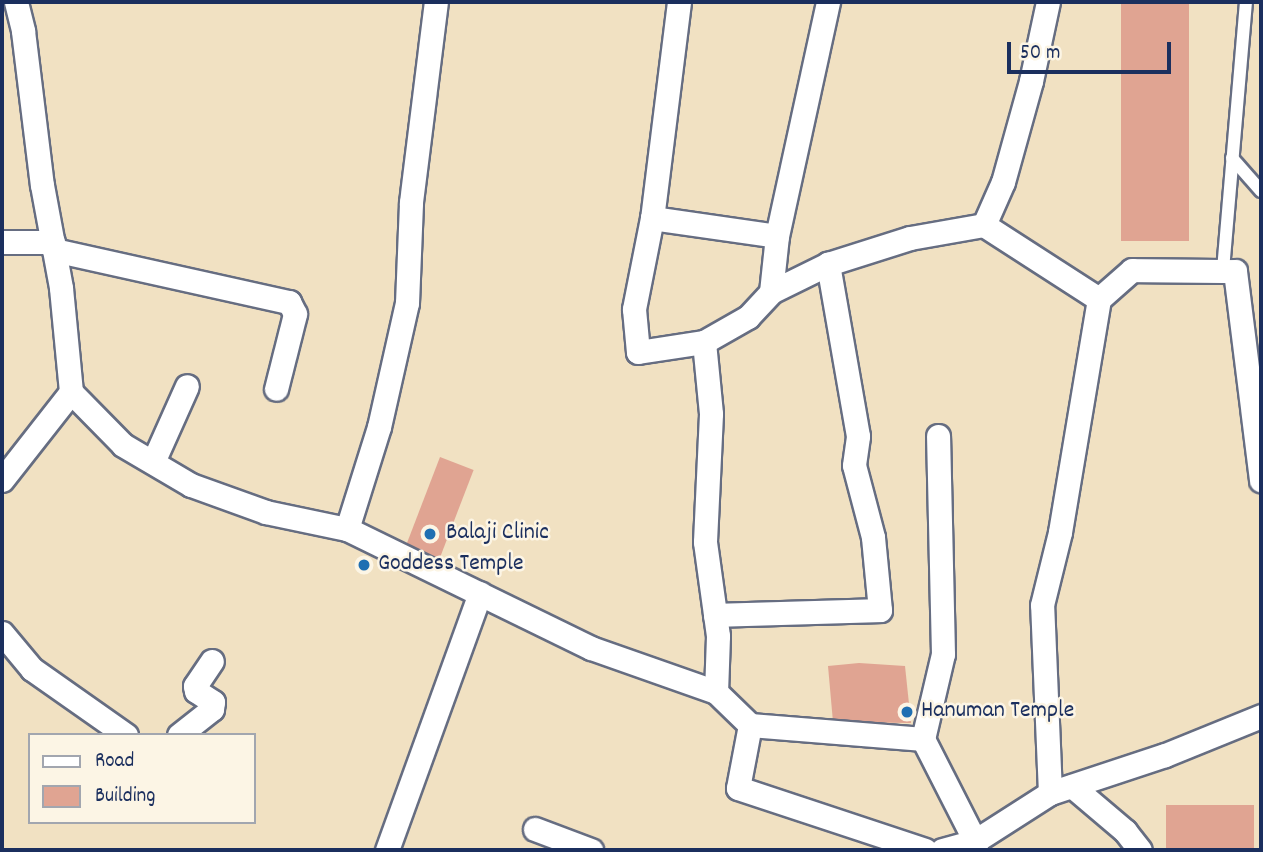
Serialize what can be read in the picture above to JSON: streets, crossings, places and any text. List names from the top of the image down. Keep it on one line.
{"places":["Balaji Clinic","Goddess Temple","Hanuman Temple"],"legend":["Road","Building"],"scale_bar":"50 m"}
